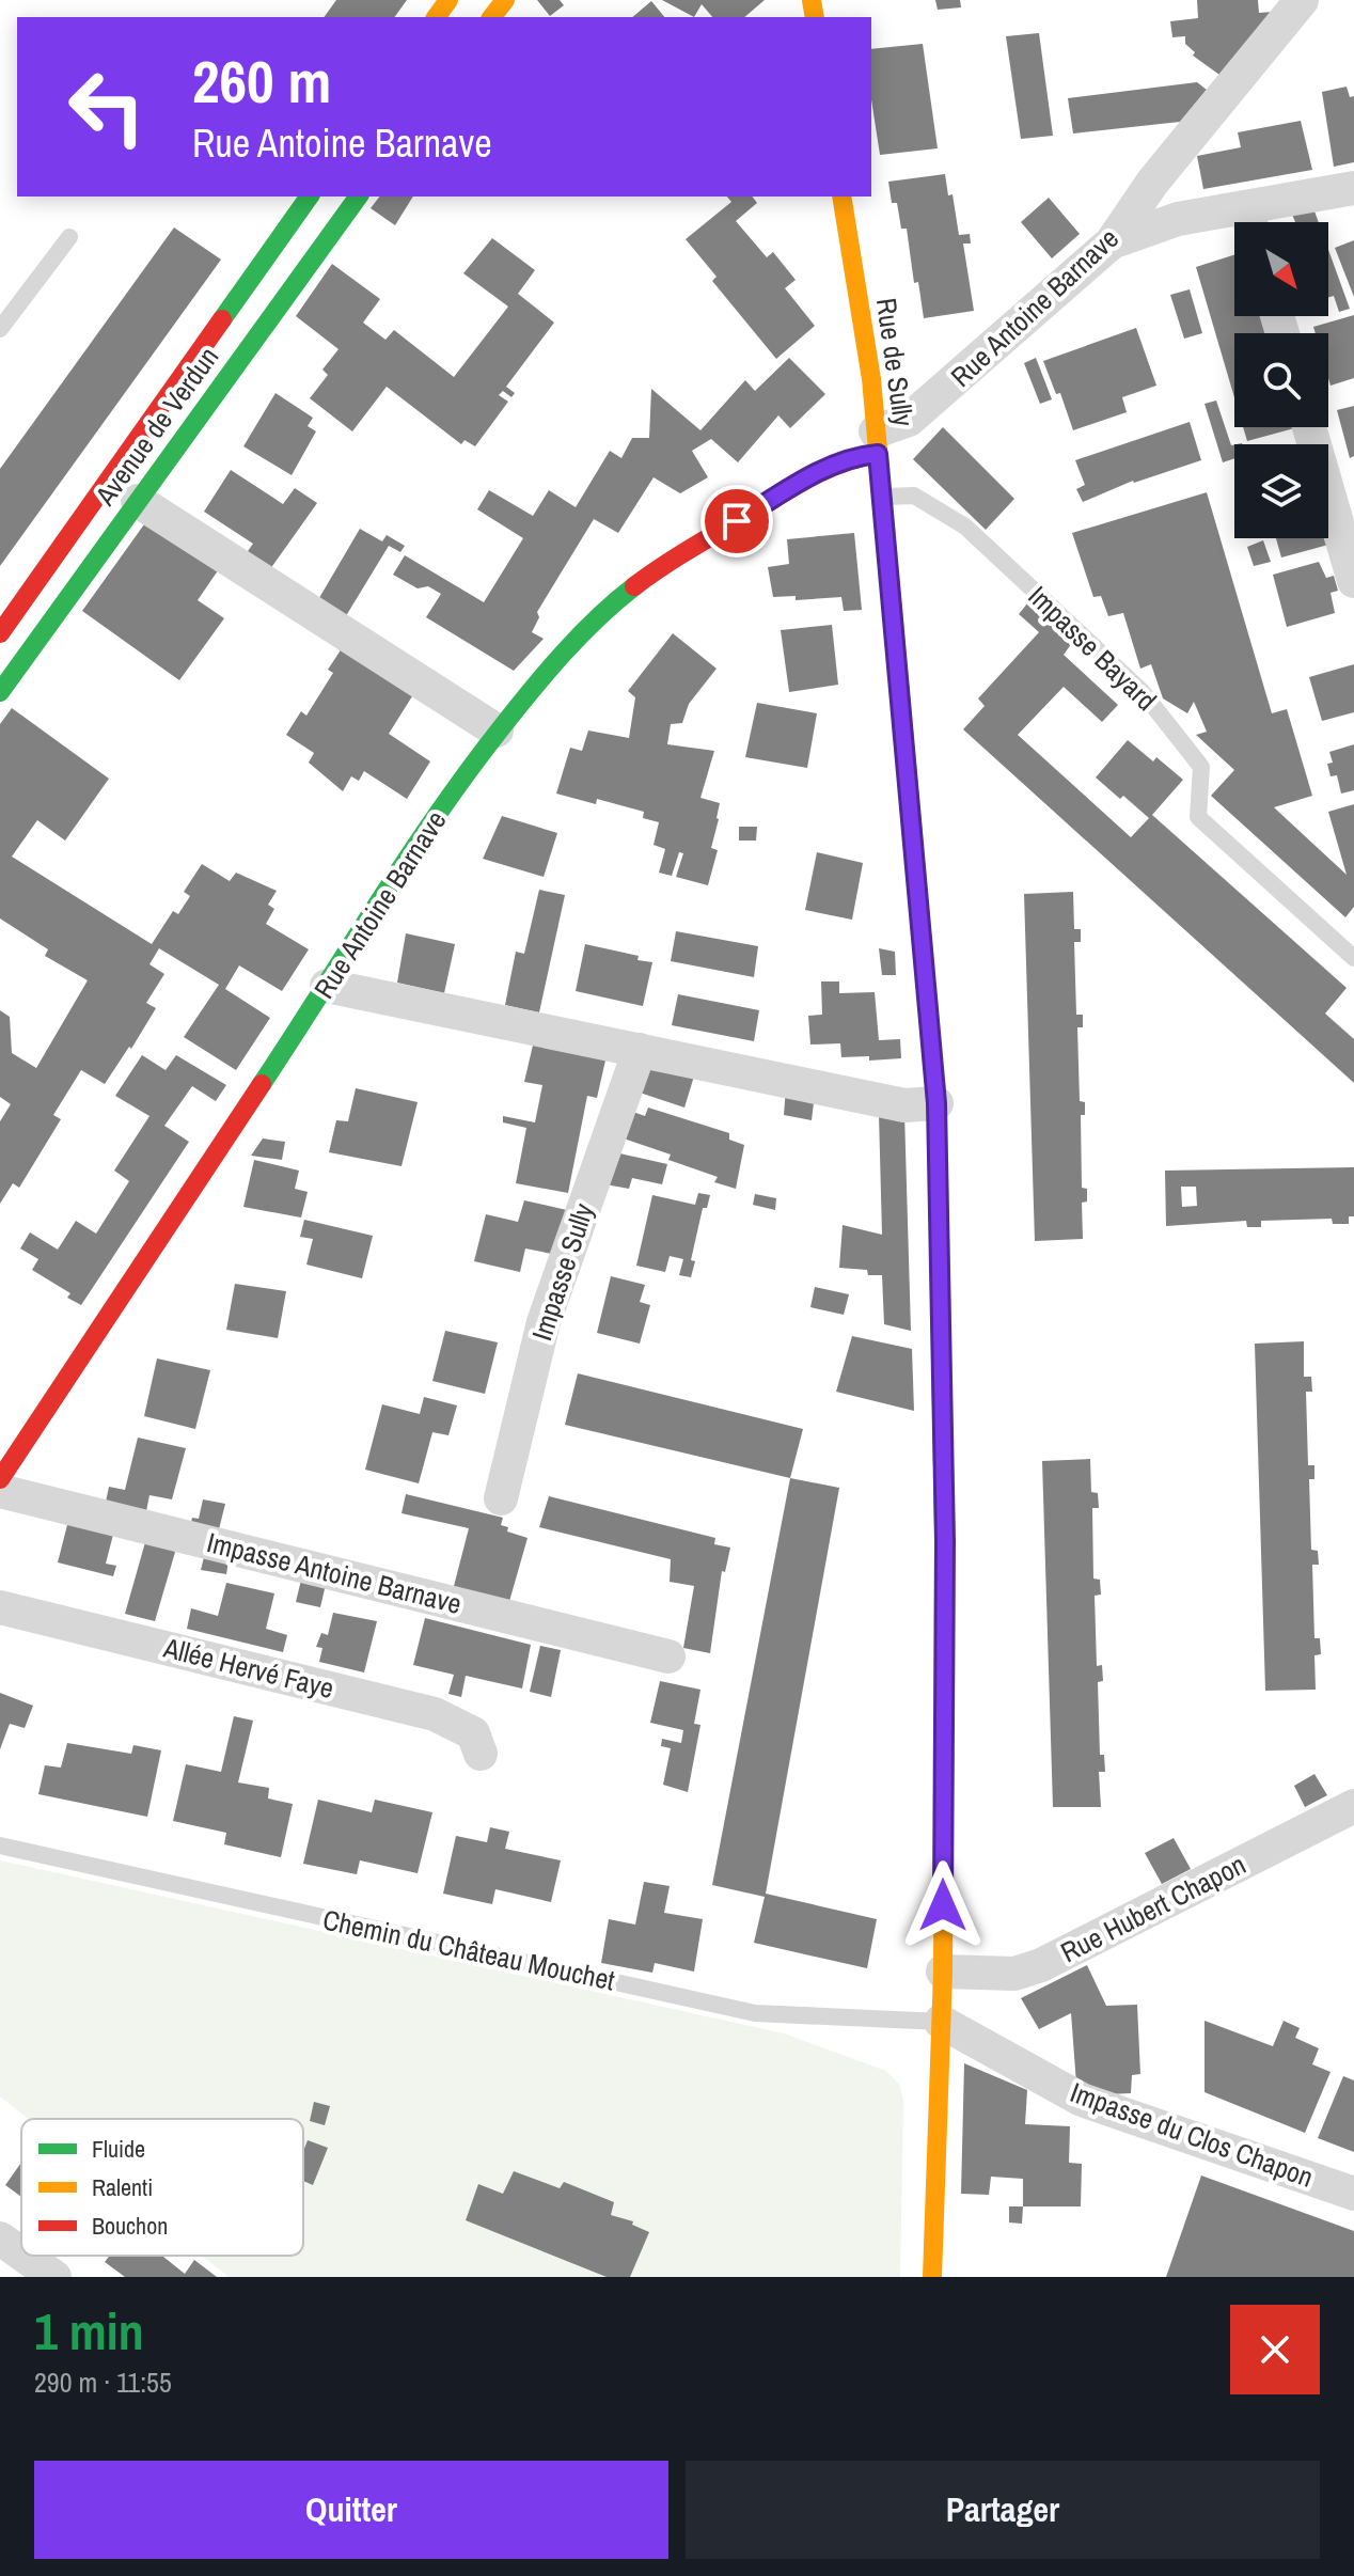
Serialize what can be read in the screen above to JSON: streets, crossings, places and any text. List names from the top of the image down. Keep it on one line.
{"streets":{"street":["Rue Antoine Barnave","Rue de Sully","Avenue de Verdun","Impasse Sully","Impasse Antoine Barnave","Allée Hervé Faye","Rue Hubert Chapon","Impasse du Clos Chapon"],"lane":["Impasse Bayard","Chemin du Château Mouchet"]},"crossings":[["Rue Antoine Barnave","Rue de Sully"],["Rue de Sully","Impasse Bayard"],["Rue de Sully","Rue Hubert Chapon"],["Rue de Sully","Chemin du Château Mouchet"],["Rue de Sully","Impasse du Clos Chapon"],["Chemin du Château Mouchet","Impasse du Clos Chapon"]],"legend":["Fluide","Ralenti","Bouchon"],"north":"bottom right","page":{"turn":["260 m","Rue Antoine Barnave"],"heading":["1 min","290 m · 11:55"],"buttons":["Quitter","Partager"]}}
